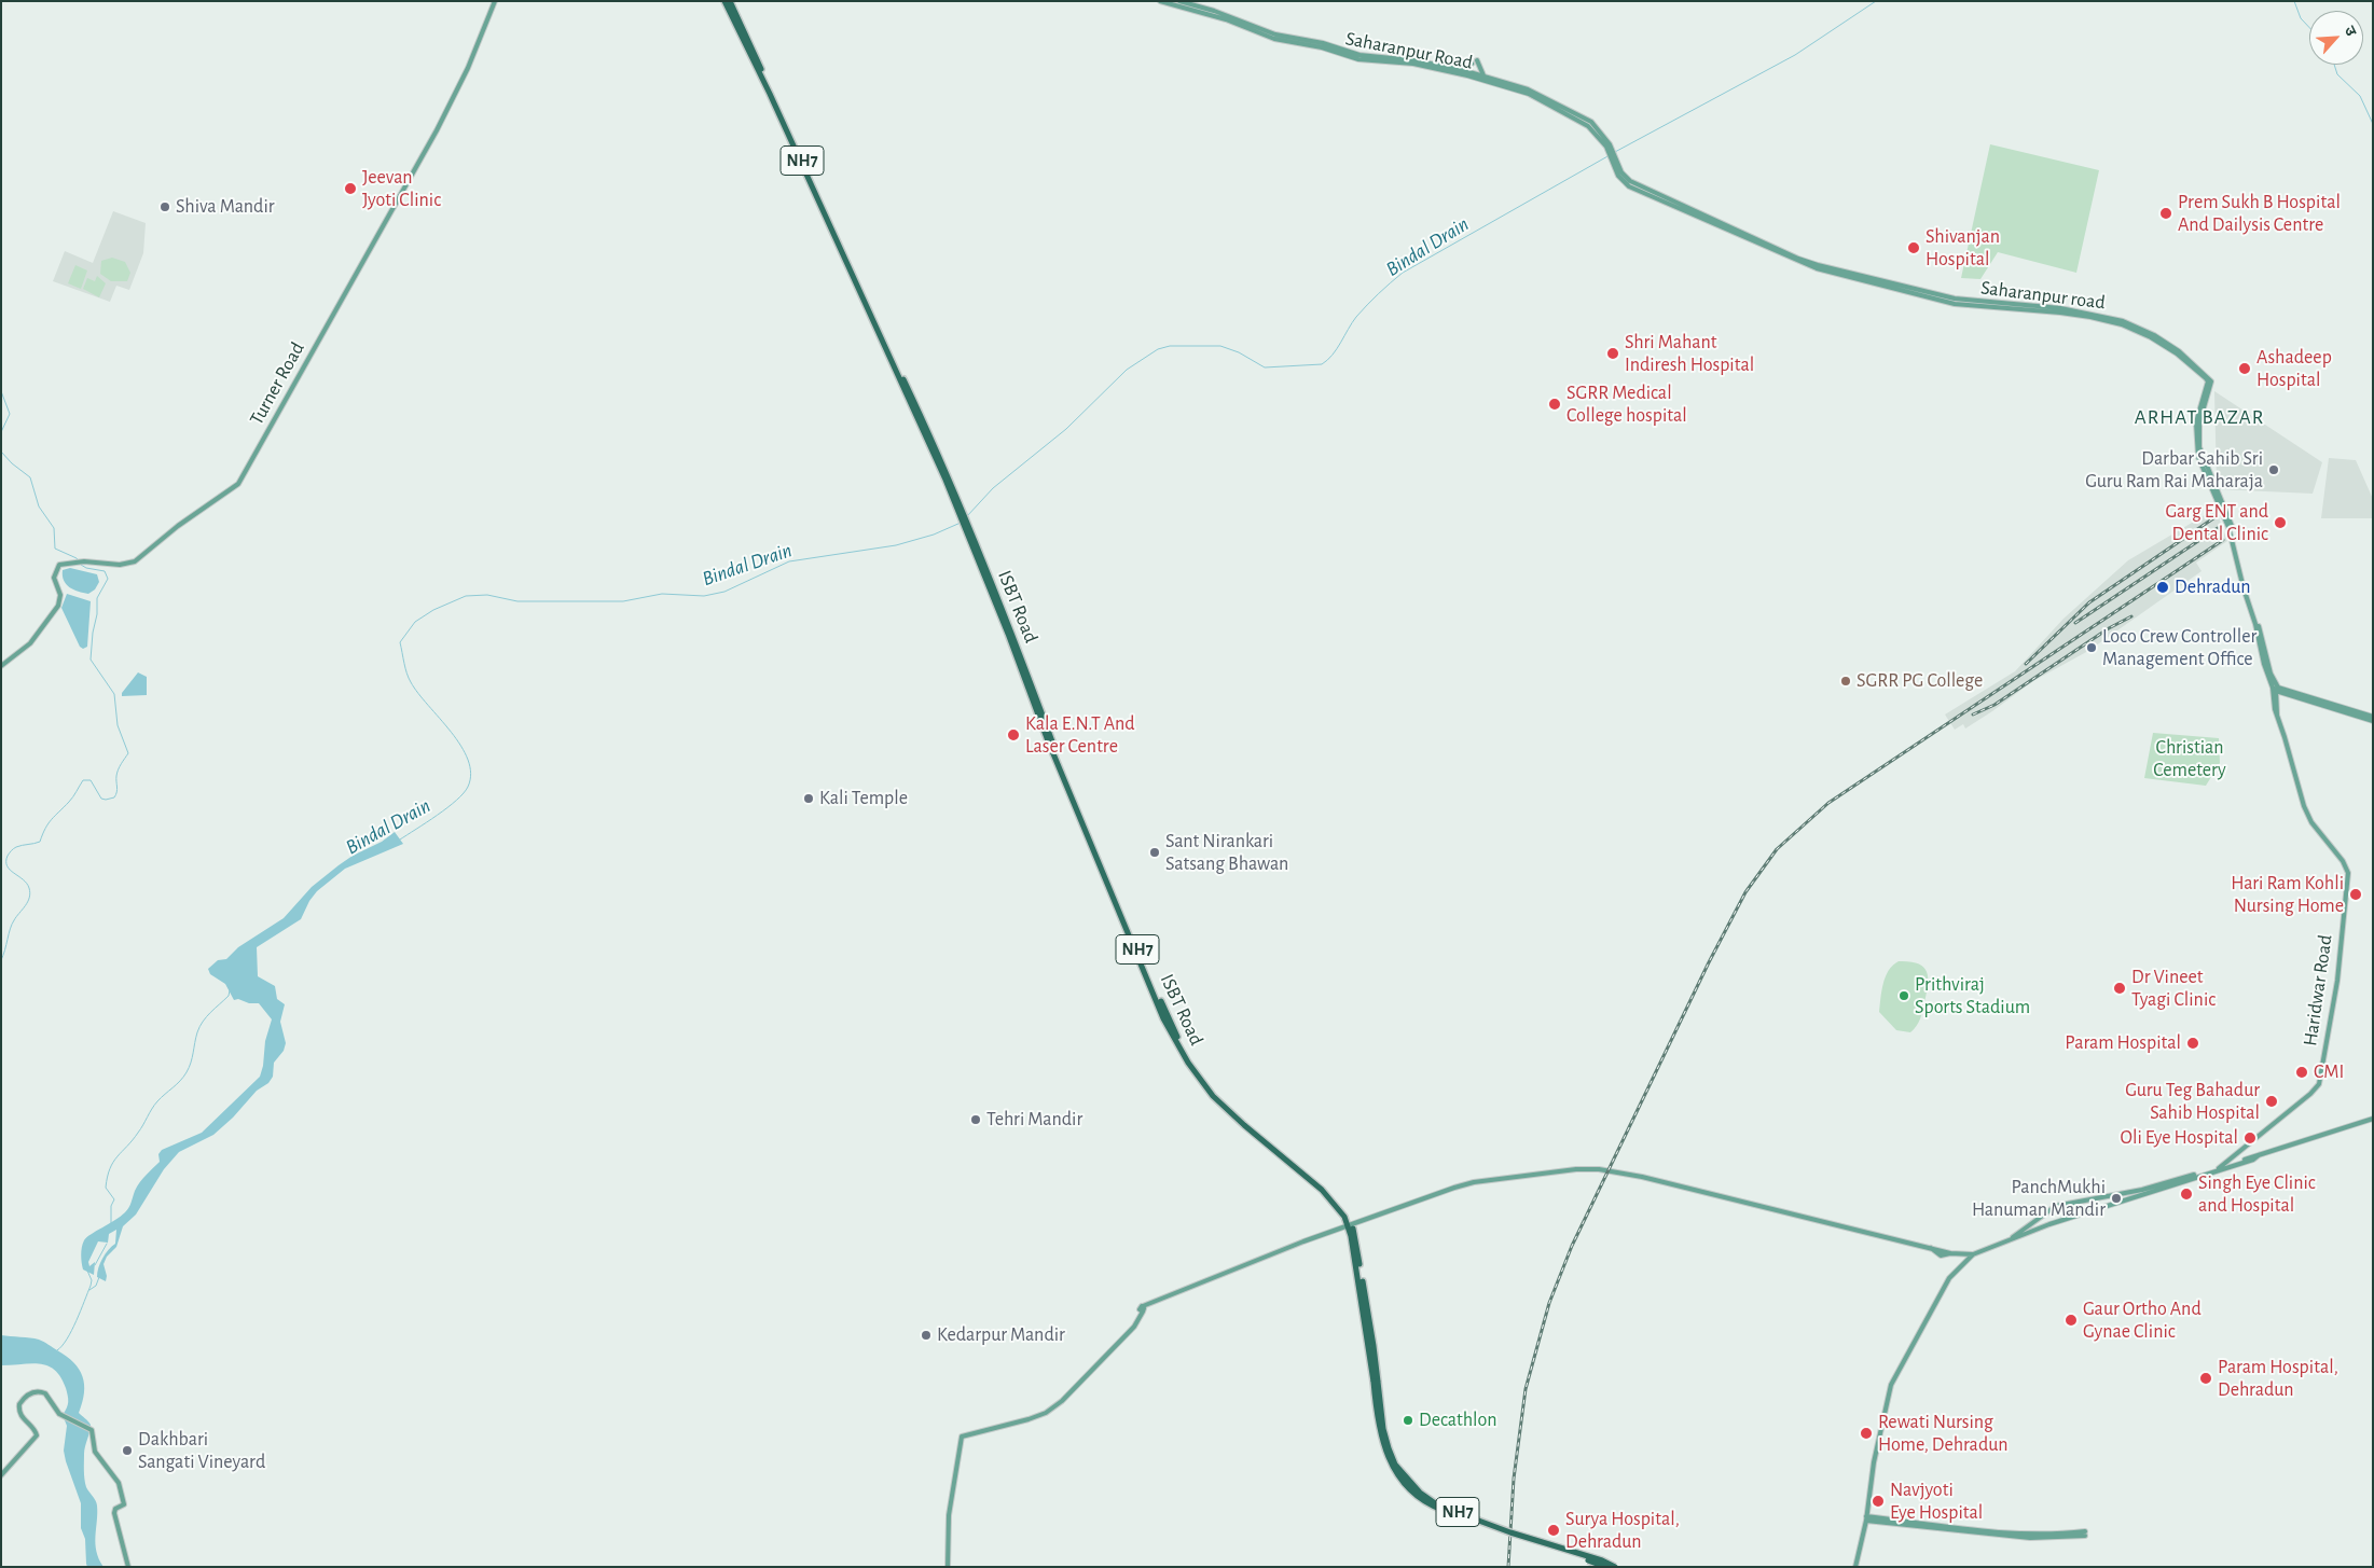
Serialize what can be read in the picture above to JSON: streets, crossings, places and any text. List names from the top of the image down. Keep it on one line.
{"streets":{"highway":["NH7","ISBT Road"],"main road":["Saharanpur Road","Saharanpur road","Turner Road","Haridwar Road"]},"crossings":[["Saharanpur Road","Saharanpur road"],["NH7","ISBT Road"],["Saharanpur road","Haridwar Road"]],"districts":["ARHAT BAZAR"],"water":["Bindal Drain"],"parks":["Christian Cemetery"],"places":["Jeevan Jyoti Clinic","Shiva Mandir","Prem Sukh B Hospital And Dailysis Centre","Shivanjan Hospital","Shri Mahant Indiresh Hospital","Ashadeep Hospital","SGRR Medical College hospital","Darbar Sahib Sri Guru Ram Rai Maharaja","Garg ENT and Dental Clinic","Dehradun","Loco Crew Controller Management Office","SGRR PG College","Kala E.N.T And Laser Centre","Kali Temple","Sant Nirankari Satsang Bhawan","Hari Ram Kohli Nursing Home","Dr Vineet Tyagi Clinic","Prithviraj Sports Stadium","Param Hospital","CMI","Guru Teg Bahadur Sahib Hospital","Tehri Mandir","Oli Eye Hospital","Singh Eye Clinic and Hospital","PanchMukhi Hanuman Mandir","Gaur Ortho And Gynae Clinic","Kedarpur Mandir","Param Hospital, Dehradun","Decathlon","Rewati Nursing Home, Dehradun","Dakhbari Sangati Vineyard","Navjyoti Eye Hospital","Surya Hospital, Dehradun"],"north":"top right"}
